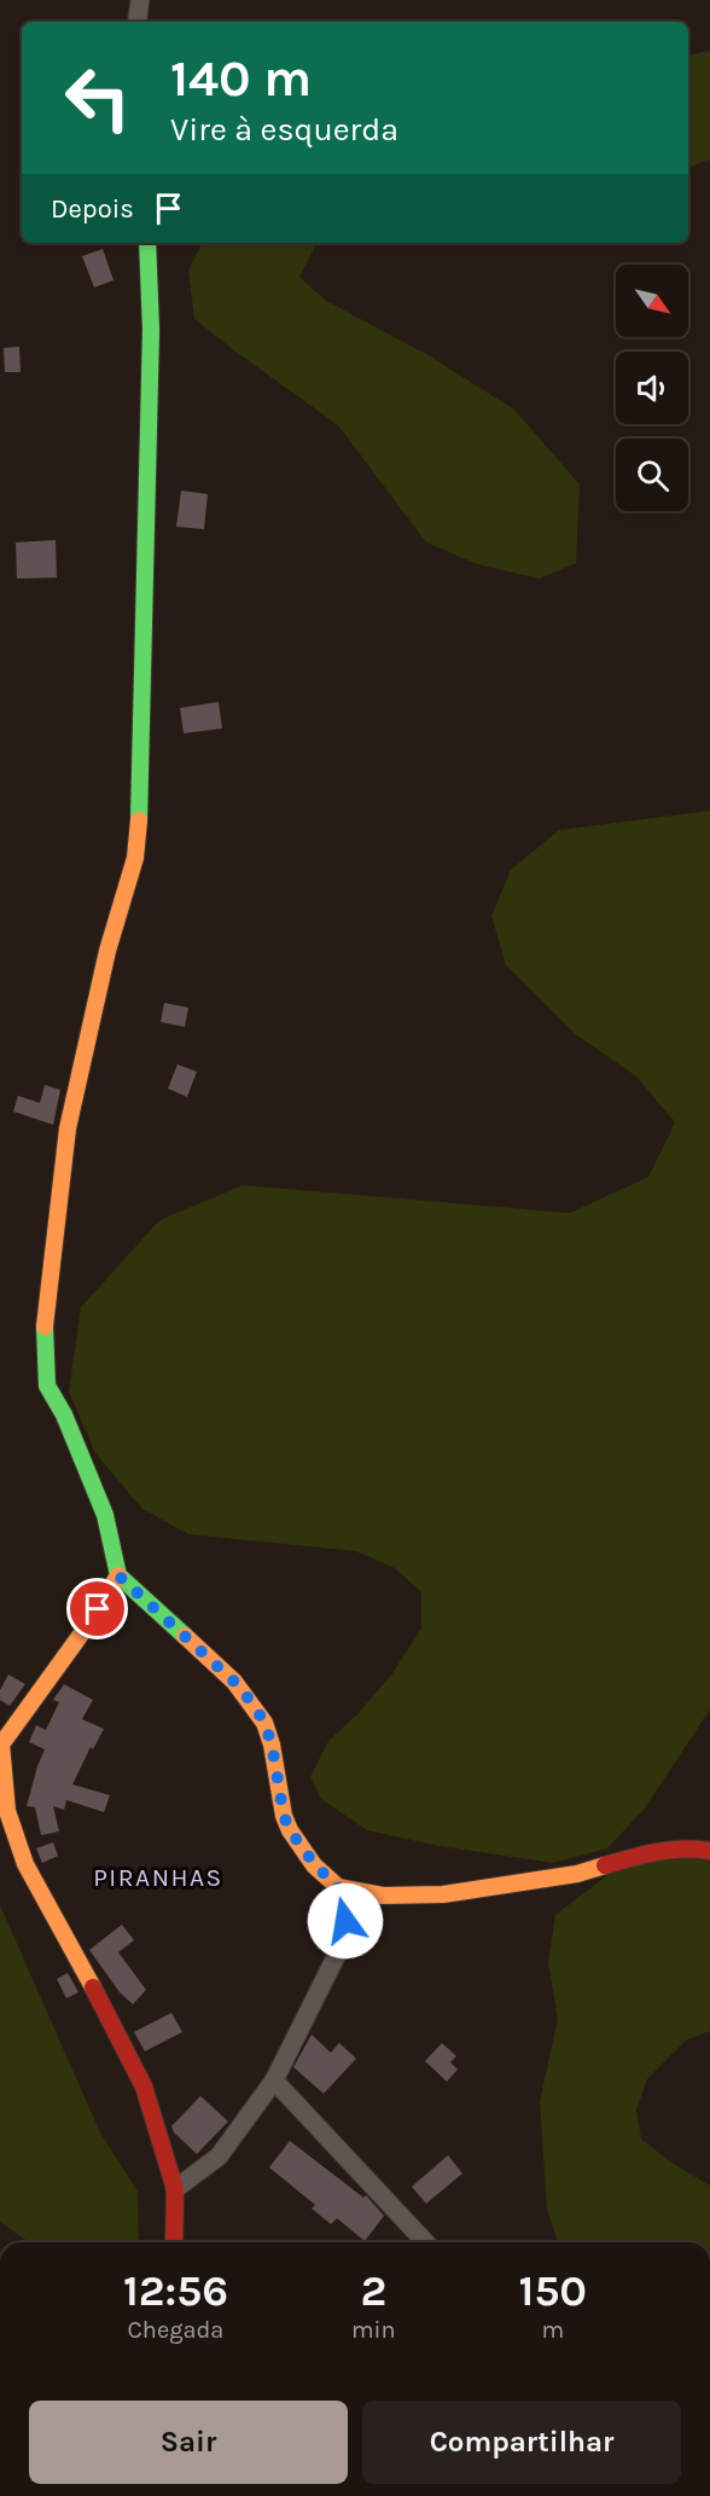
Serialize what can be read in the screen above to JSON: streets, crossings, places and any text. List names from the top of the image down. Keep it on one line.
{"districts":["PIRANHAS"],"north":"bottom right","page":{"turn":["140 m","Vire à esquerda"],"then":"Depois","eta":["12:56","Chegada","2","min","150","m"],"buttons":["Sair","Compartilhar"]}}
